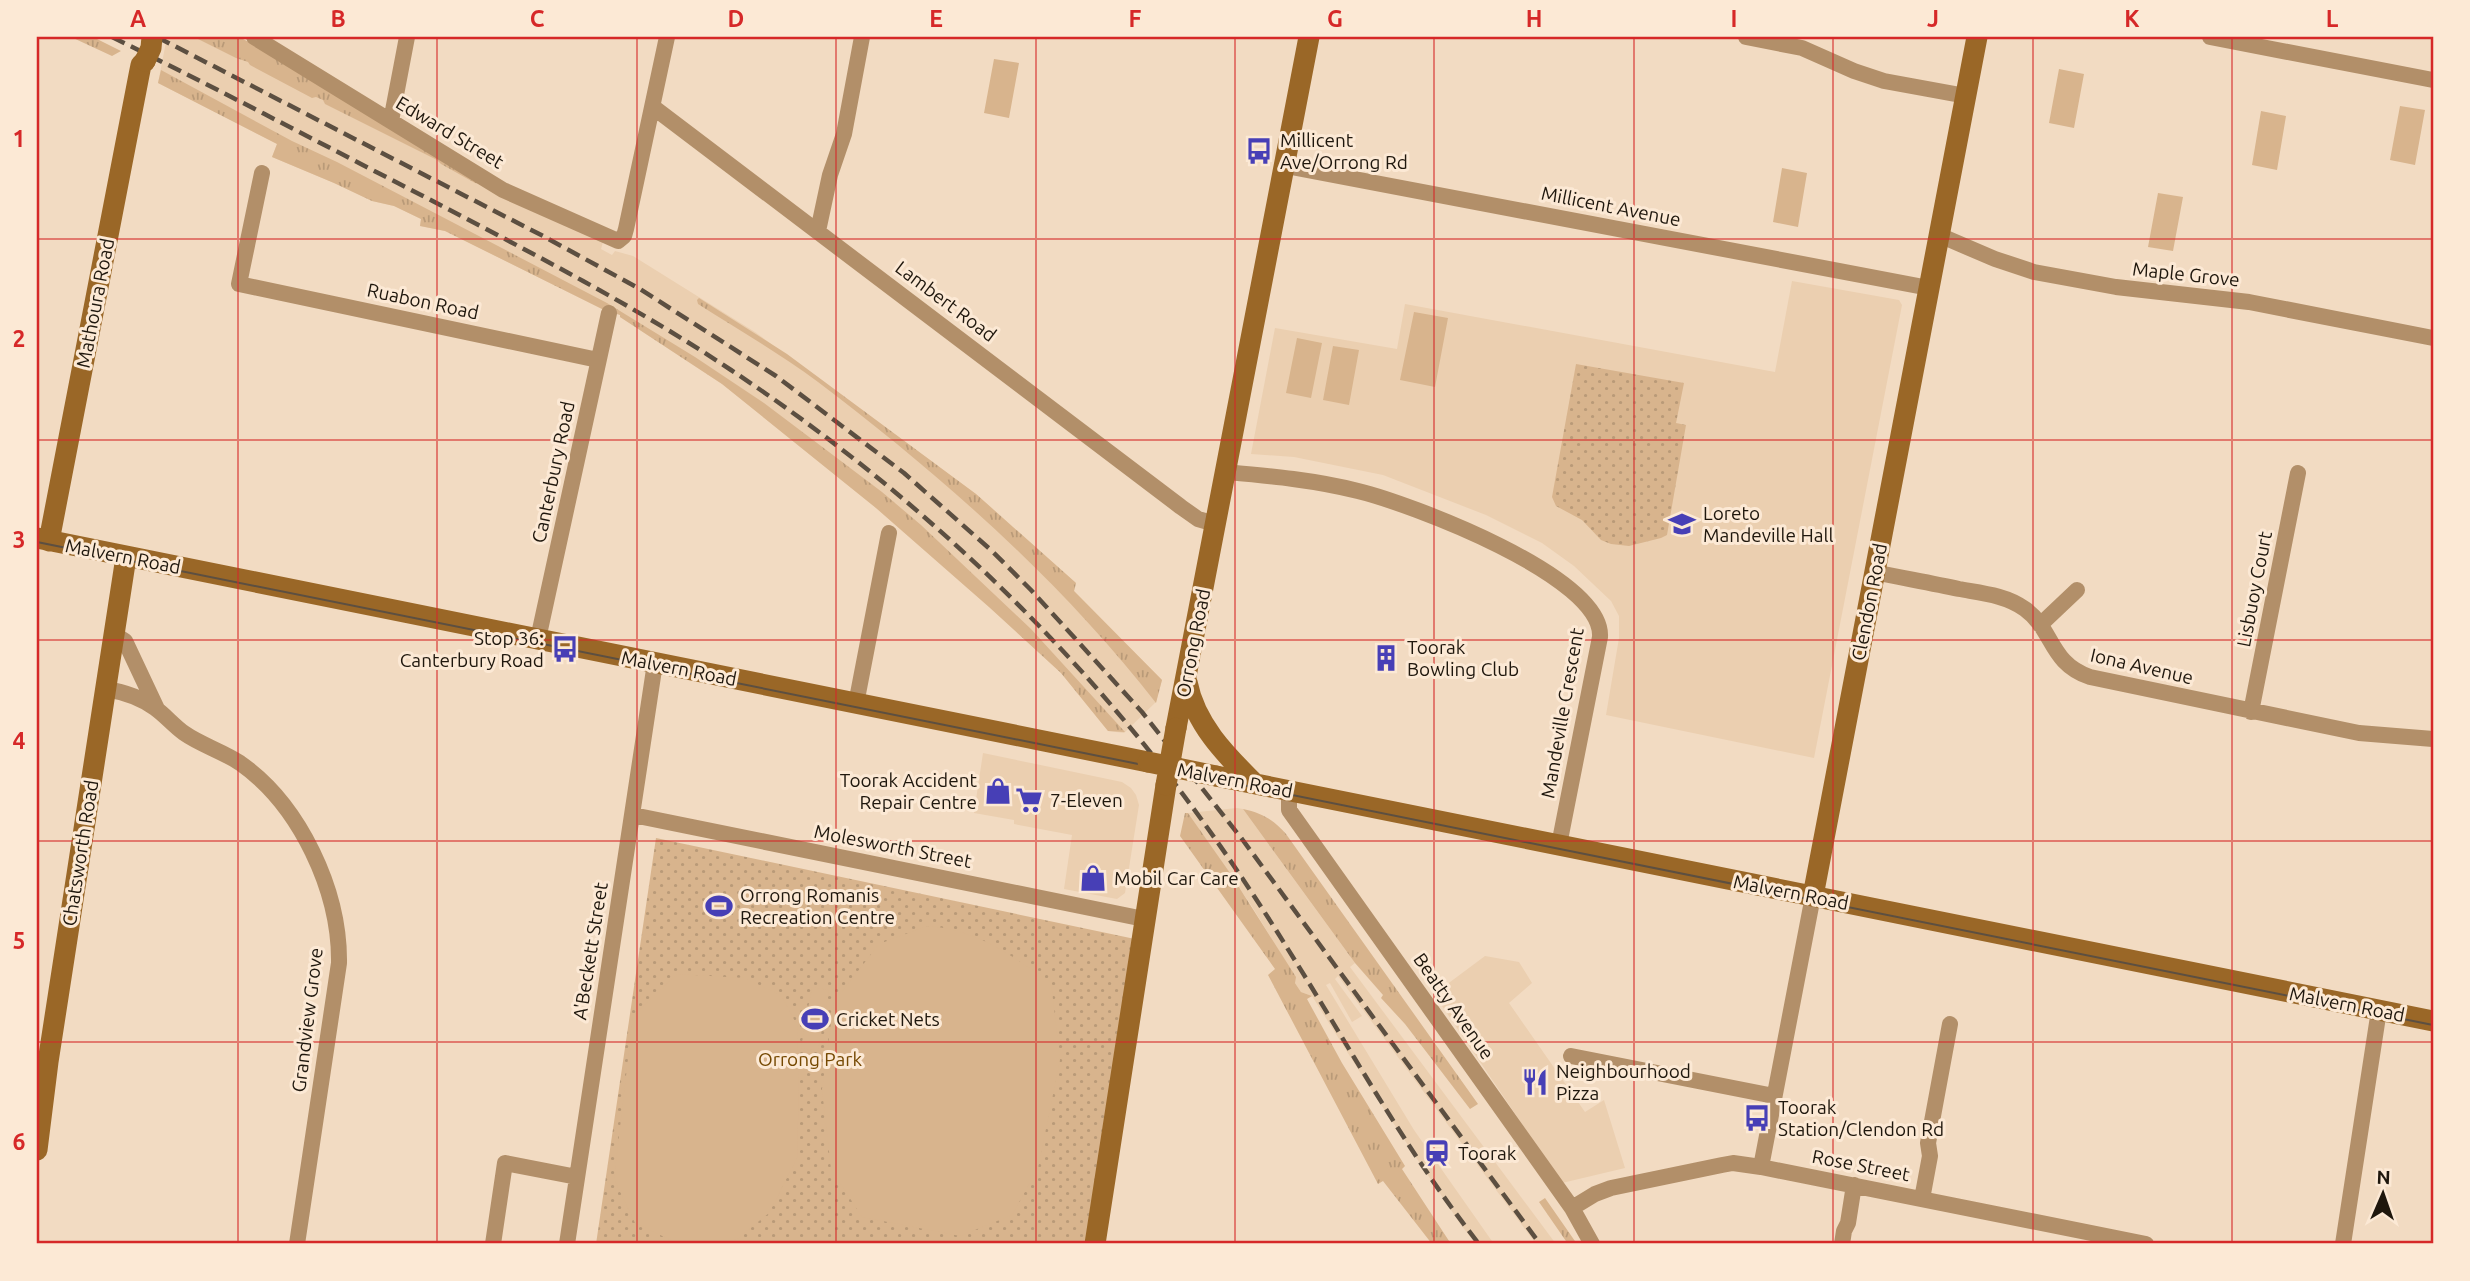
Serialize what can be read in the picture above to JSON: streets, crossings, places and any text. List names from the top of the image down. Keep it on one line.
{"streets":{"main road":["Mathoura Road","Malvern Road","Clendon Road","Orrong Road","Chatsworth Road"],"street":["Edward Street","Millicent Avenue","Maple Grove","Ruabon Road","Lambert Road","Canterbury Road","Lisbuoy Court","Iona Avenue","Mandeville Crescent","Molesworth Street","A'Beckett Street","Beatty Avenue","Grandview Grove","Rose Street"]},"crossings":[["Edward Street","Lambert Road"],["Millicent Avenue","Clendon Road"],["Millicent Avenue","Orrong Road"],["Maple Grove","Clendon Road"],["Ruabon Road","Canterbury Road"],["Lambert Road","Orrong Road"],["Mathoura Road","Malvern Road"],["Canterbury Road","Malvern Road"],["Malvern Road","Clendon Road"],["Malvern Road","Orrong Road"],["Malvern Road","Mandeville Crescent"],["Malvern Road","Chatsworth Road"],["Malvern Road","A'Beckett Street"],["Malvern Road","Beatty Avenue"],["Lisbuoy Court","Iona Avenue"],["Clendon Road","Iona Avenue"],["Clendon Road","Rose Street"],["Orrong Road","Mandeville Crescent"],["Orrong Road","Molesworth Street"],["Molesworth Street","A'Beckett Street"],["Chatsworth Road","Grandview Grove"],["Beatty Avenue","Rose Street"]],"parks":["Orrong Park"],"places":{"bus stop":["Millicent Ave/Orrong Rd","Stop 36: Canterbury Road","Toorak Station/Clendon Rd"],"school or university":["Loreto Mandeville Hall"],"building":["Toorak Bowling Club"],"shop":["Toorak Accident Repair Centre","Mobil Car Care"],"supermarket":["7-Eleven"],"sports":["Orrong Romanis Recreation Centre","Cricket Nets"],"restaurant":["Neighbourhood Pizza"],"station":["Toorak"]},"north":"top","grid":{"columns":["A","B","C","D","E","F","G","H","I","J","K","L"],"rows":["1","2","3","4","5","6"]}}
